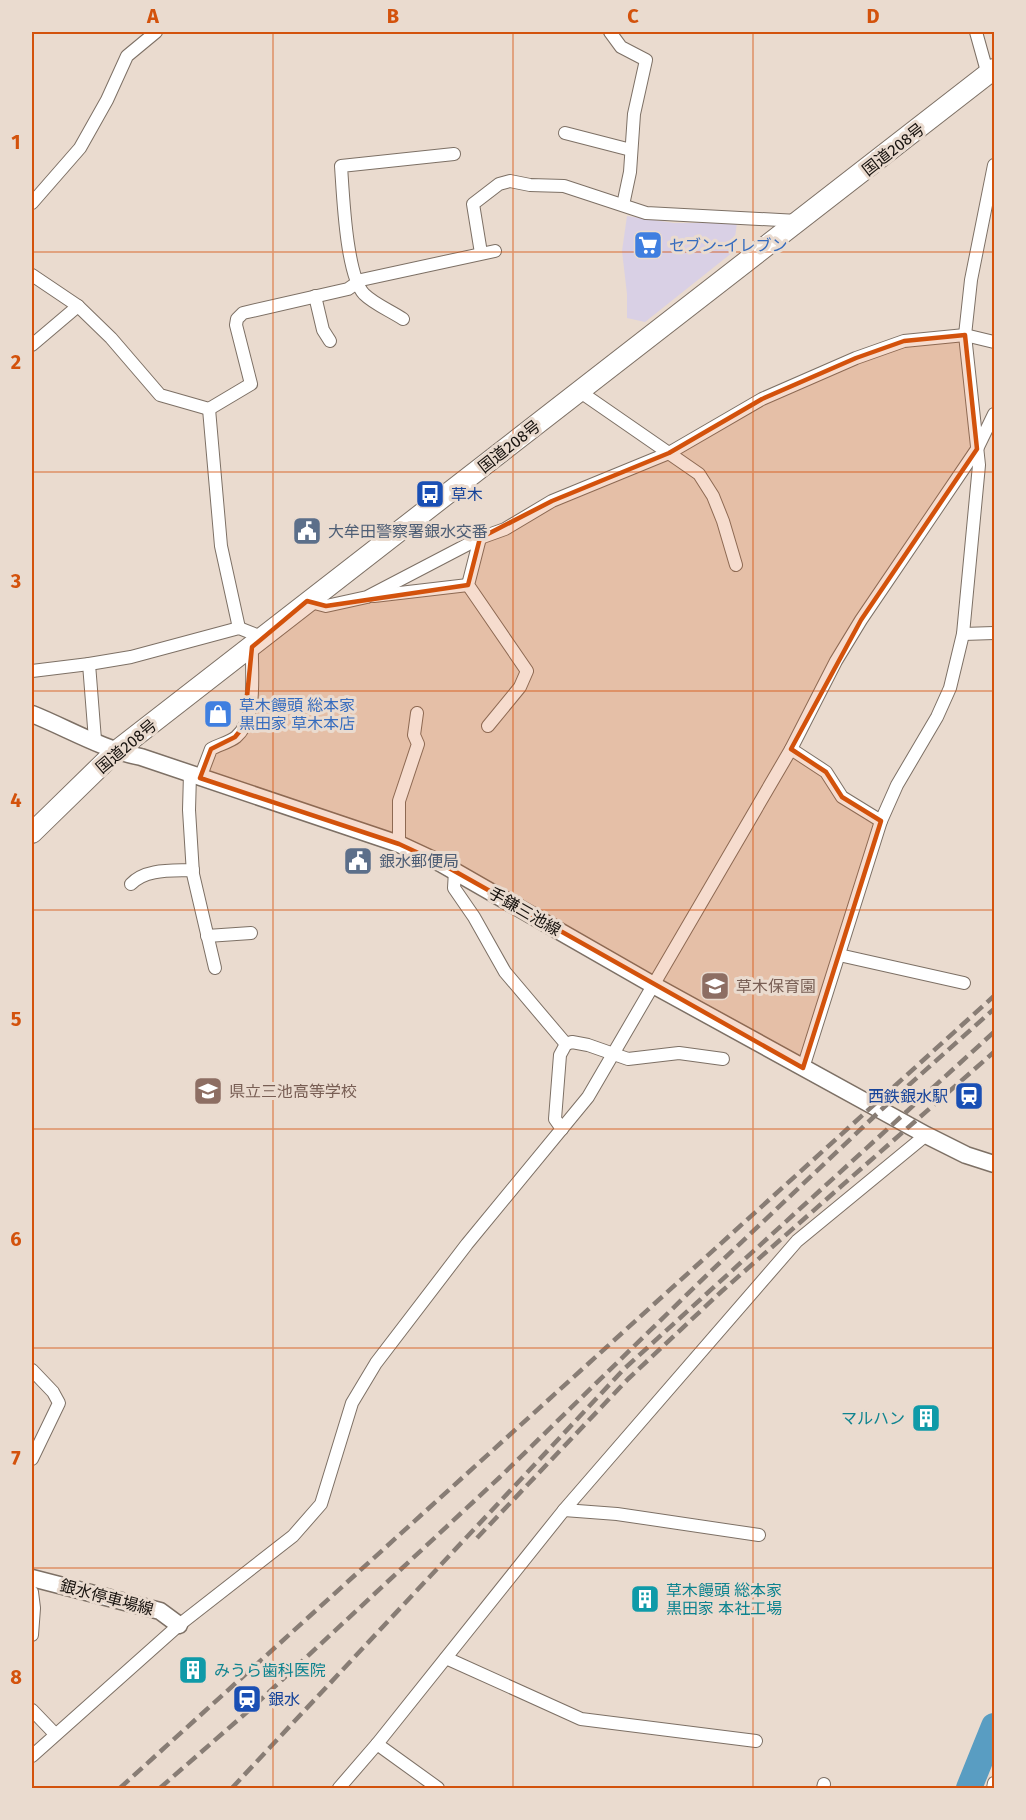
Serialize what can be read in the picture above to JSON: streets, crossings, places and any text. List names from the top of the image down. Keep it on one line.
{"streets":{"highway":["国道208号"],"main road":["手鎌三池線","銀水停車場線"]},"crossings":[["国道208号","手鎌三池線"]],"places":{"supermarket":["セブン-イレブン"],"bus stop":["草木"],"public building":["大牟田警察署銀水交番","銀水郵便局"],"shop":["草木饅頭 総本家 黒田家 草木本店"],"school or university":["草木保育園","県立三池高等学校"],"station":["西鉄銀水駅","銀水"],"building":["マルハン","草木饅頭 総本家 黒田家 本社工場","みうら歯科医院"]},"grid":{"columns":["A","B","C","D"],"rows":["1","2","3","4","5","6","7","8"]}}
